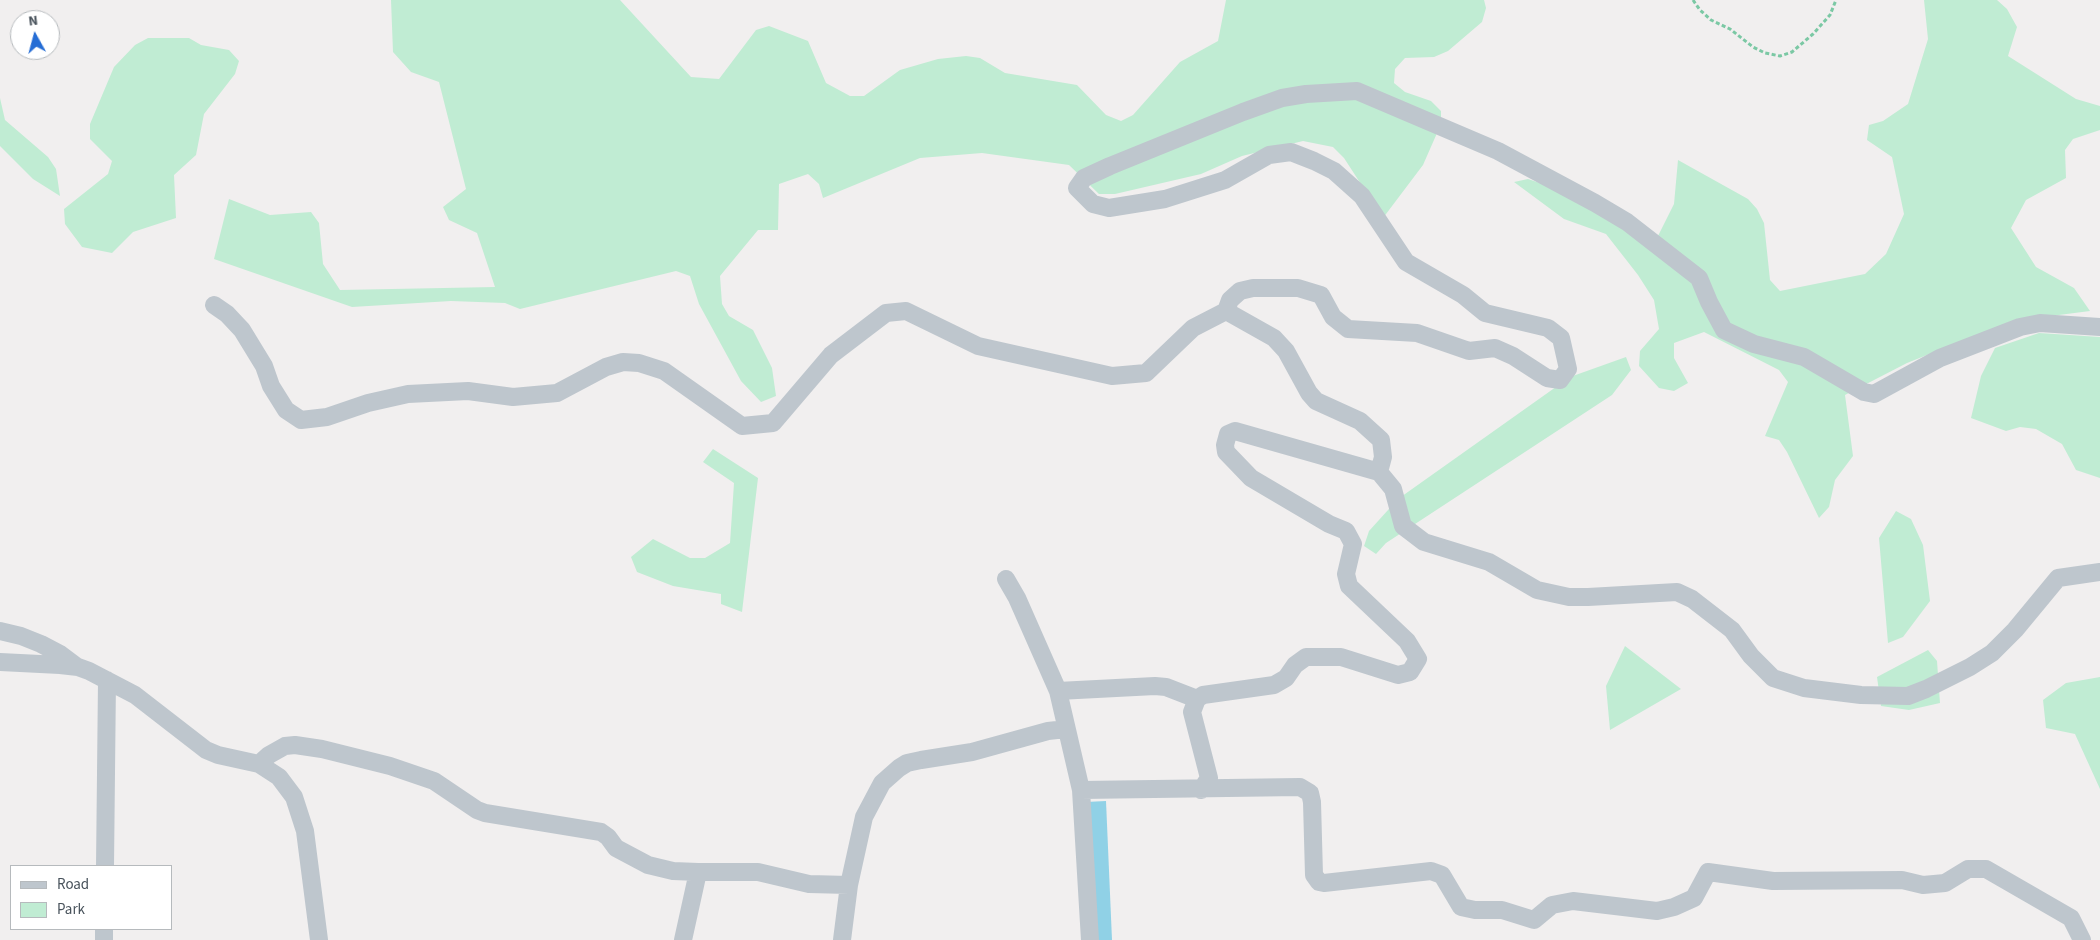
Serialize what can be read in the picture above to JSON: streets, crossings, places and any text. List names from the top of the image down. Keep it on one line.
{"legend":["Road","Park"],"north":"top"}
